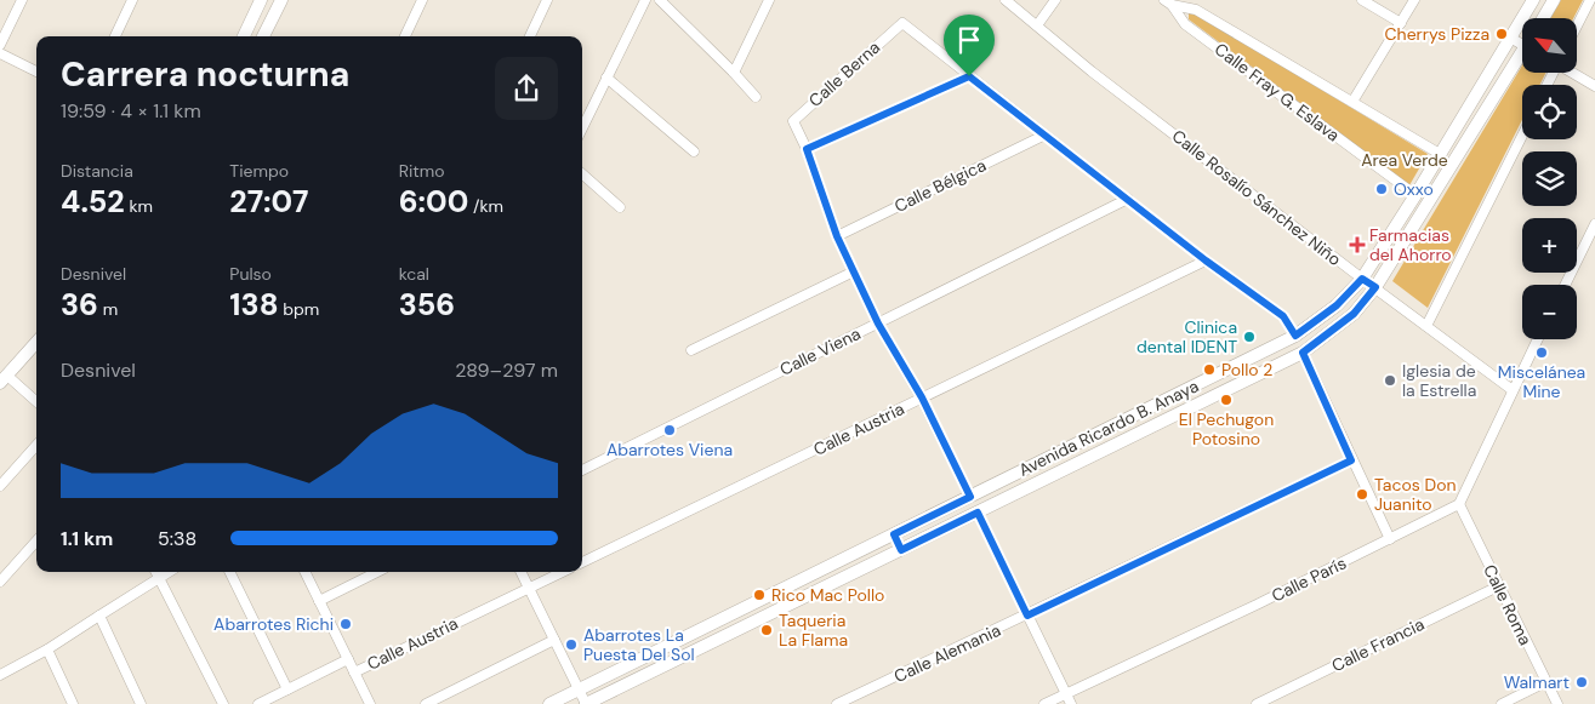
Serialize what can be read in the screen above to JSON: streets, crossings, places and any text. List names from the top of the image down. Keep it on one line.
{"streets":{"main road":["Avenida Ricardo B. Anaya"],"street":["Calle Berna","Calle Fray G. Eslava","Calle Bélgica","Calle Rosalío Sánchez Niño","Calle Viena","Calle Austria","Calle París","Calle Roma","Calle Francia","Calle Alemania"]},"crossings":[["Calle Fray G. Eslava","Avenida Ricardo B. Anaya"],["Calle Rosalío Sánchez Niño","Avenida Ricardo B. Anaya"],["Calle París","Calle Roma"],["Calle Roma","Calle Francia"]],"parks":["Area Verde"],"places":{"other":["Cherrys Pizza","Oxxo","Clinica dental IDENT","Miscelánea Mine","Pollo 2","Iglesia de la Estrella","El Pechugon Potosino","Abarrotes Viena","Tacos Don Juanito","Rico Mac Pollo","Abarrotes Richi","Taqueria La Flama","Abarrotes La Puesta Del Sol","Walmart"],"health":["Farmacias del Ahorro"]},"north":"top left","page":{"map_buttons":["+","−"],"heading":["Carrera nocturna","19:59 · 4 × 1.1 km"],"stats":[["Distancia","4.52 km"],["Tiempo","27:07"],["Ritmo","6:00 /km"],["Desnivel","36 m"],["Pulso","138 bpm"],["kcal","356"]],"chart":["Desnivel","289–297 m"],"list":[{"name":"1.1 km","note":"5:38"}]}}
